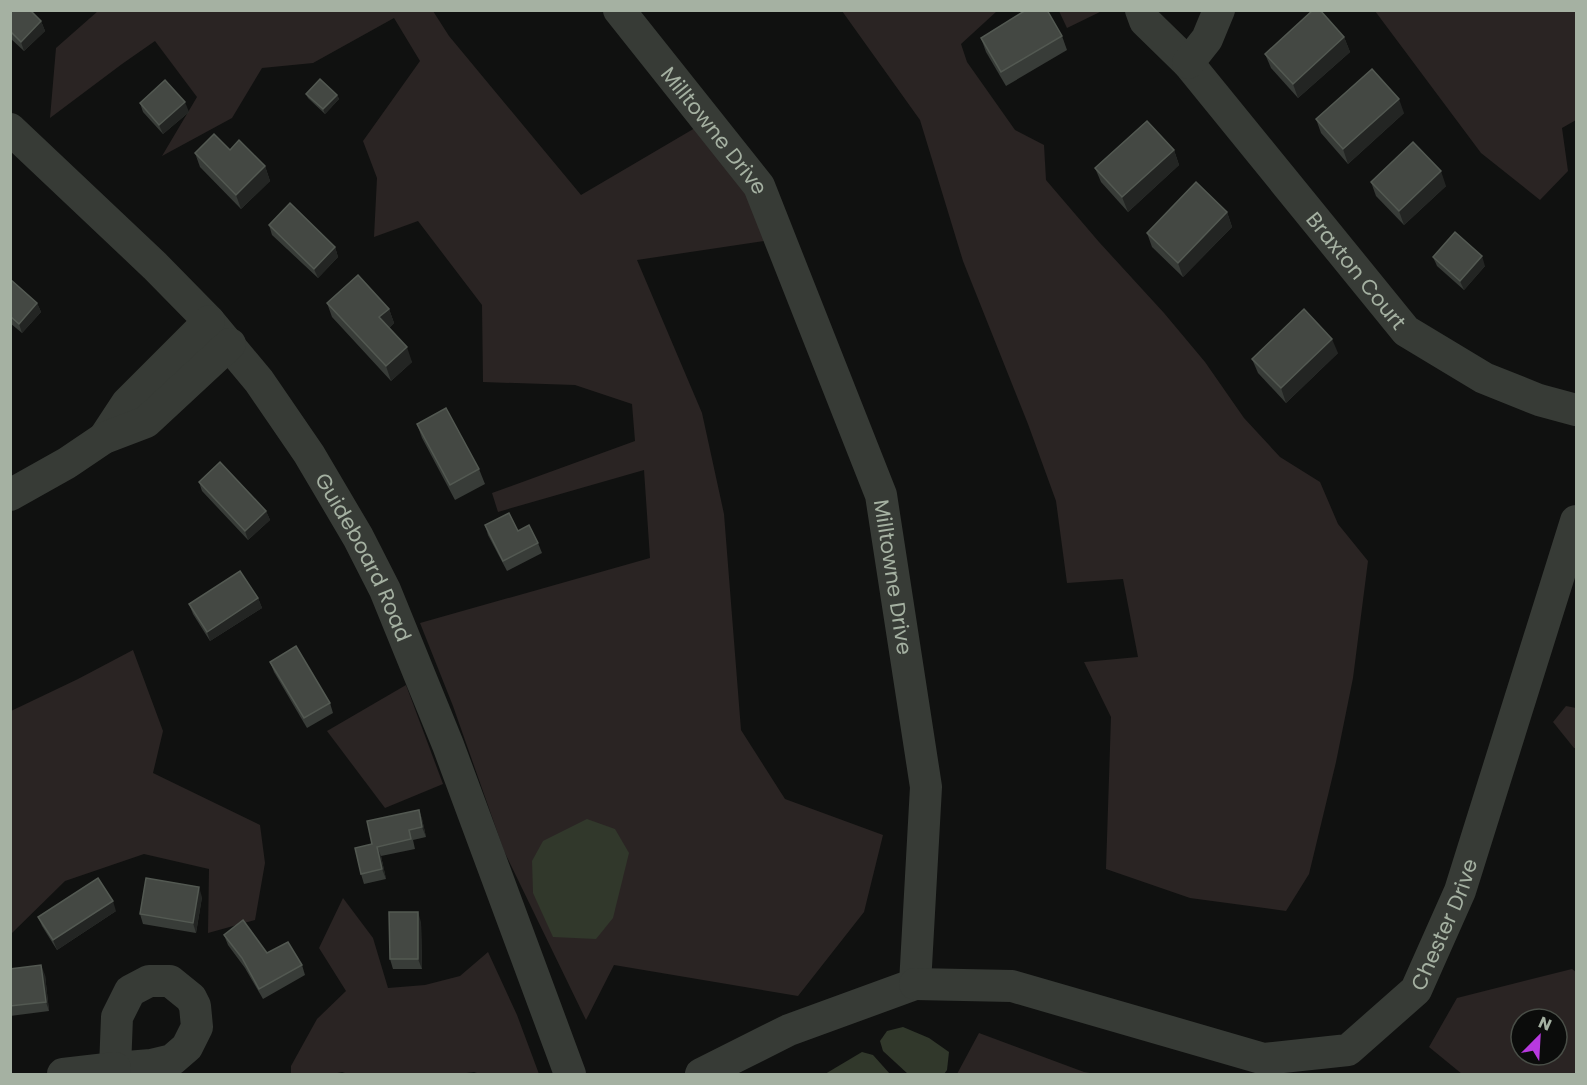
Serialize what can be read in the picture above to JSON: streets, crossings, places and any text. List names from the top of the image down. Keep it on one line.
{"streets":{"street":["Milltowne Drive","Braxton Court","Guideboard Road","Chester Drive"]},"crossings":[["Milltowne Drive","Chester Drive"]],"north":"top right"}
